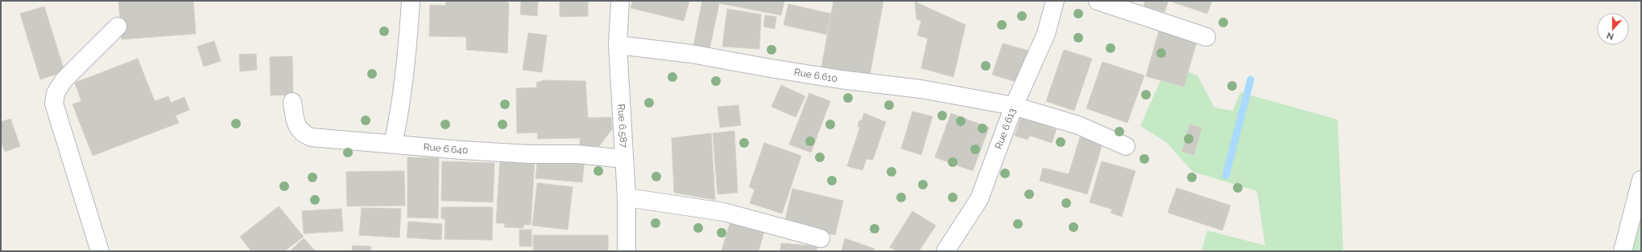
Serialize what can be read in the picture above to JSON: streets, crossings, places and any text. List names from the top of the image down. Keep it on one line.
{"streets":{"street":["Rue 6.610","Rue 6.587","Rue 6.613","Rue 6.640"]},"crossings":[["Rue 6.610","Rue 6.587"],["Rue 6.610","Rue 6.613"],["Rue 6.587","Rue 6.640"]],"north":"bottom"}
